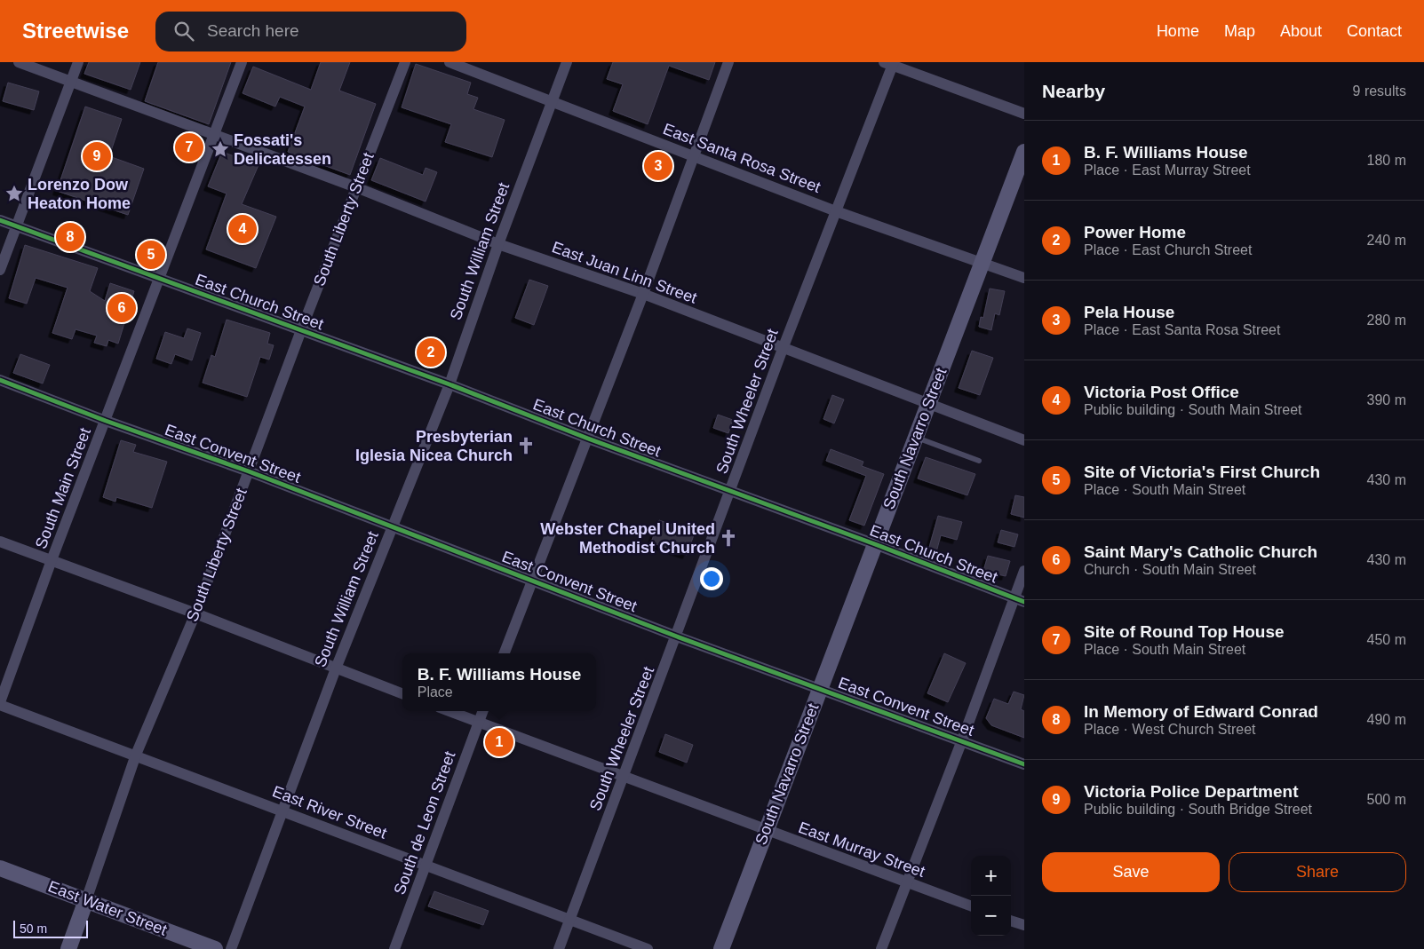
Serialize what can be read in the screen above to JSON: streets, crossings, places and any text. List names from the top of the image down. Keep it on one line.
{"streets":{"street":["East Santa Rosa Street","South Liberty Street","South William Street","East Juan Linn Street","East Church Street","South Wheeler Street","South Navarro Street","East Convent Street","South Main Street","East River Street","South de Leon Street","East Murray Street","East Water Street"]},"crossings":[["East Santa Rosa Street","South William Street"],["East Santa Rosa Street","South Wheeler Street"],["East Santa Rosa Street","South Navarro Street"],["South Liberty Street","East Juan Linn Street"],["South Liberty Street","East Church Street"],["South Liberty Street","East Convent Street"],["South Liberty Street","East River Street"],["South Liberty Street","East Water Street"],["South William Street","East Juan Linn Street"],["South William Street","East Church Street"],["South William Street","East Convent Street"],["South William Street","East River Street"],["East Juan Linn Street","South Wheeler Street"],["East Juan Linn Street","South Navarro Street"],["East Juan Linn Street","South Main Street"],["East Church Street","South Wheeler Street"],["East Church Street","South Navarro Street"],["East Church Street","South Main Street"],["South Wheeler Street","East Convent Street"],["South Wheeler Street","East River Street"],["South Wheeler Street","East Murray Street"],["South Navarro Street","East Convent Street"],["South Navarro Street","East Murray Street"],["East Convent Street","South Main Street"],["South Main Street","East River Street"],["East River Street","South de Leon Street"],["South de Leon Street","East Murray Street"]],"places":{"place":["Fossati's Delicatessen","Lorenzo Dow Heaton Home"],"church":["Presbyterian Iglesia Nicea Church","Webster Chapel United Methodist Church"]},"scale_bar":"50 m","page":{"header":"Streetwise","search":"Search here","nav":["Home","Map","About","Contact"],"heading":["Nearby","9 results"],"list":[{"mark":"1","name":"B. F. Williams House","note":"Place · East Murray Street","value":"180 m"},{"mark":"2","name":"Power Home","note":"Place · East Church Street","value":"240 m"},{"mark":"3","name":"Pela House","note":"Place · East Santa Rosa Street","value":"280 m"},{"mark":"4","name":"Victoria Post Office","note":"Public building · South Main Street","value":"390 m"},{"mark":"5","name":"Site of Victoria's First Church","note":"Place · South Main Street","value":"430 m"},{"mark":"6","name":"Saint Mary's Catholic Church","note":"Church · South Main Street","value":"430 m"},{"mark":"7","name":"Site of Round Top House","note":"Place · South Main Street","value":"450 m"},{"mark":"8","name":"In Memory of Edward Conrad","note":"Place · West Church Street","value":"490 m"},{"mark":"9","name":"Victoria Police Department","note":"Public building · South Bridge Street","value":"500 m"}],"pins":["7","9","3","4","8","5","6","2","1"],"popup":["B. F. Williams House","Place"],"buttons":["Save","Share"],"map_buttons":["+","−"],"scale":"50 m"}}
